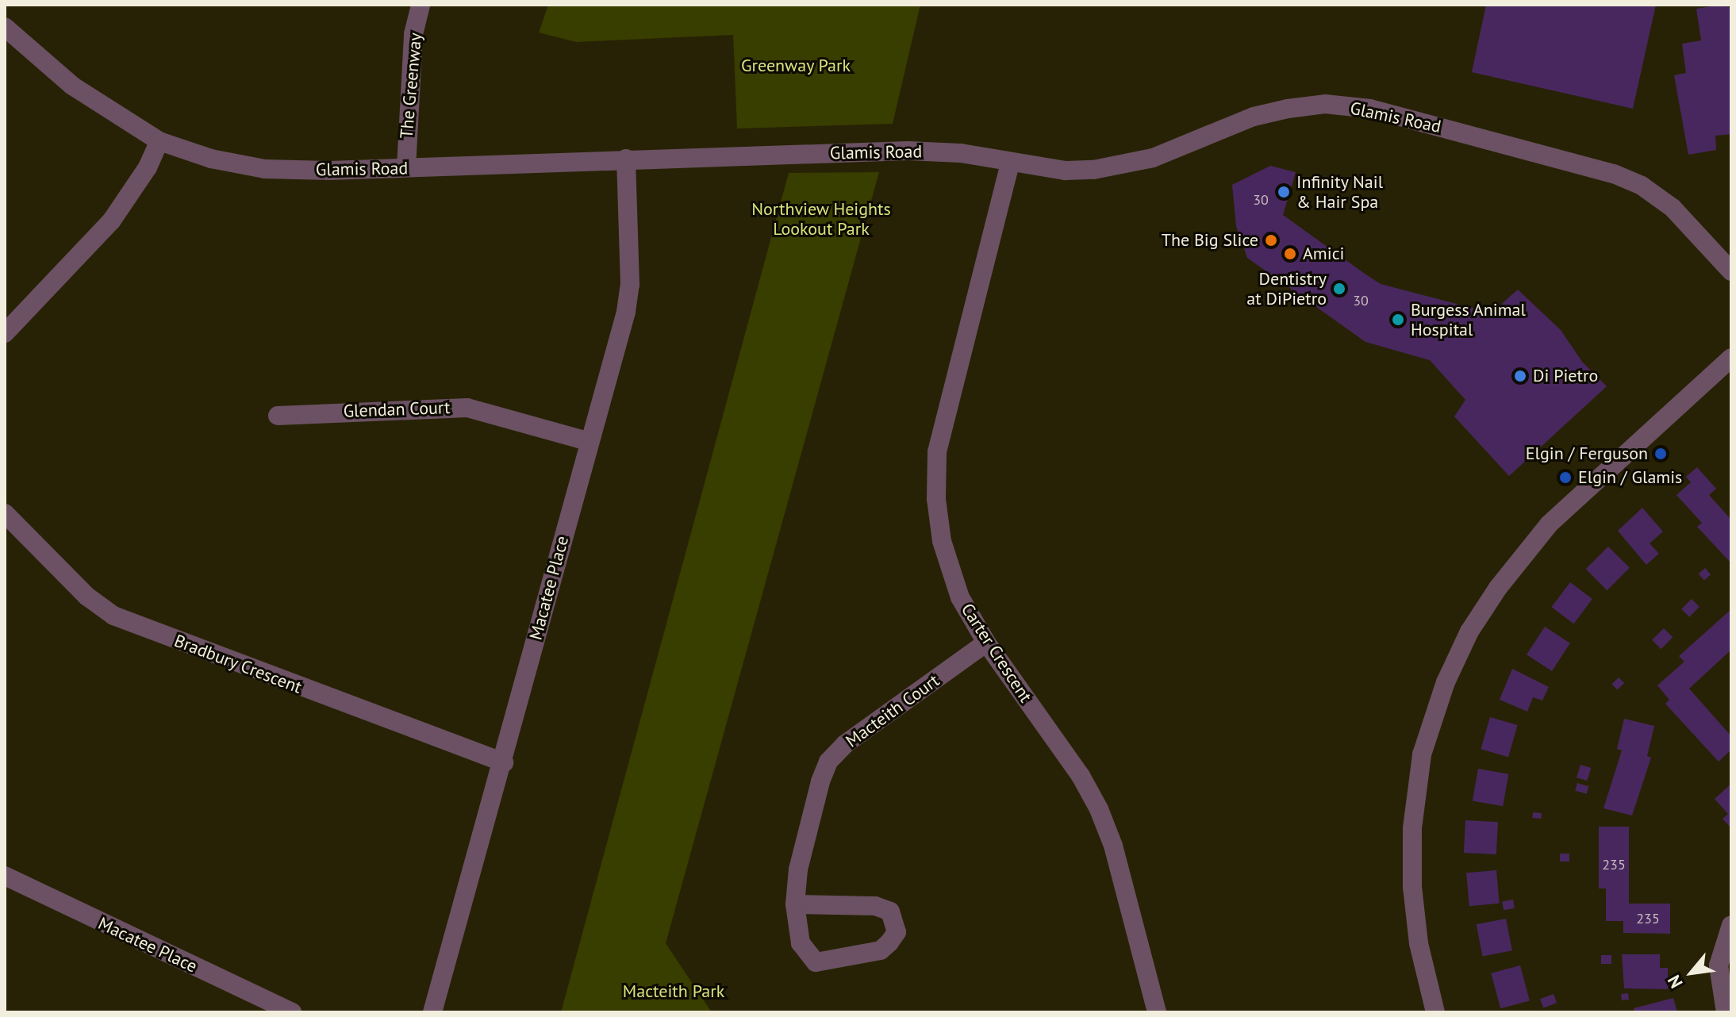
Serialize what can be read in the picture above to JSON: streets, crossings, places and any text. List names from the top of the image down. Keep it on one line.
{"streets":{"street":["The Greenway","Glamis Road","Glendan Court","Macatee Place","Carter Crescent","Bradbury Crescent","Macteith Court"]},"crossings":[["The Greenway","Glamis Road"],["Glamis Road","Macatee Place"],["Glamis Road","Carter Crescent"],["Glendan Court","Macatee Place"],["Macatee Place","Bradbury Crescent"],["Carter Crescent","Macteith Court"]],"parks":["Greenway Park","Northview Heights Lookout Park","Macteith Park"],"places":["Infinity Nail & Hair Spa","The Big Slice","Amici","Dentistry at DiPietro","Burgess Animal Hospital","Di Pietro","Elgin / Ferguson","Elgin / Glamis"],"house_numbers":["30","30","235","235"],"north":"bottom left"}
